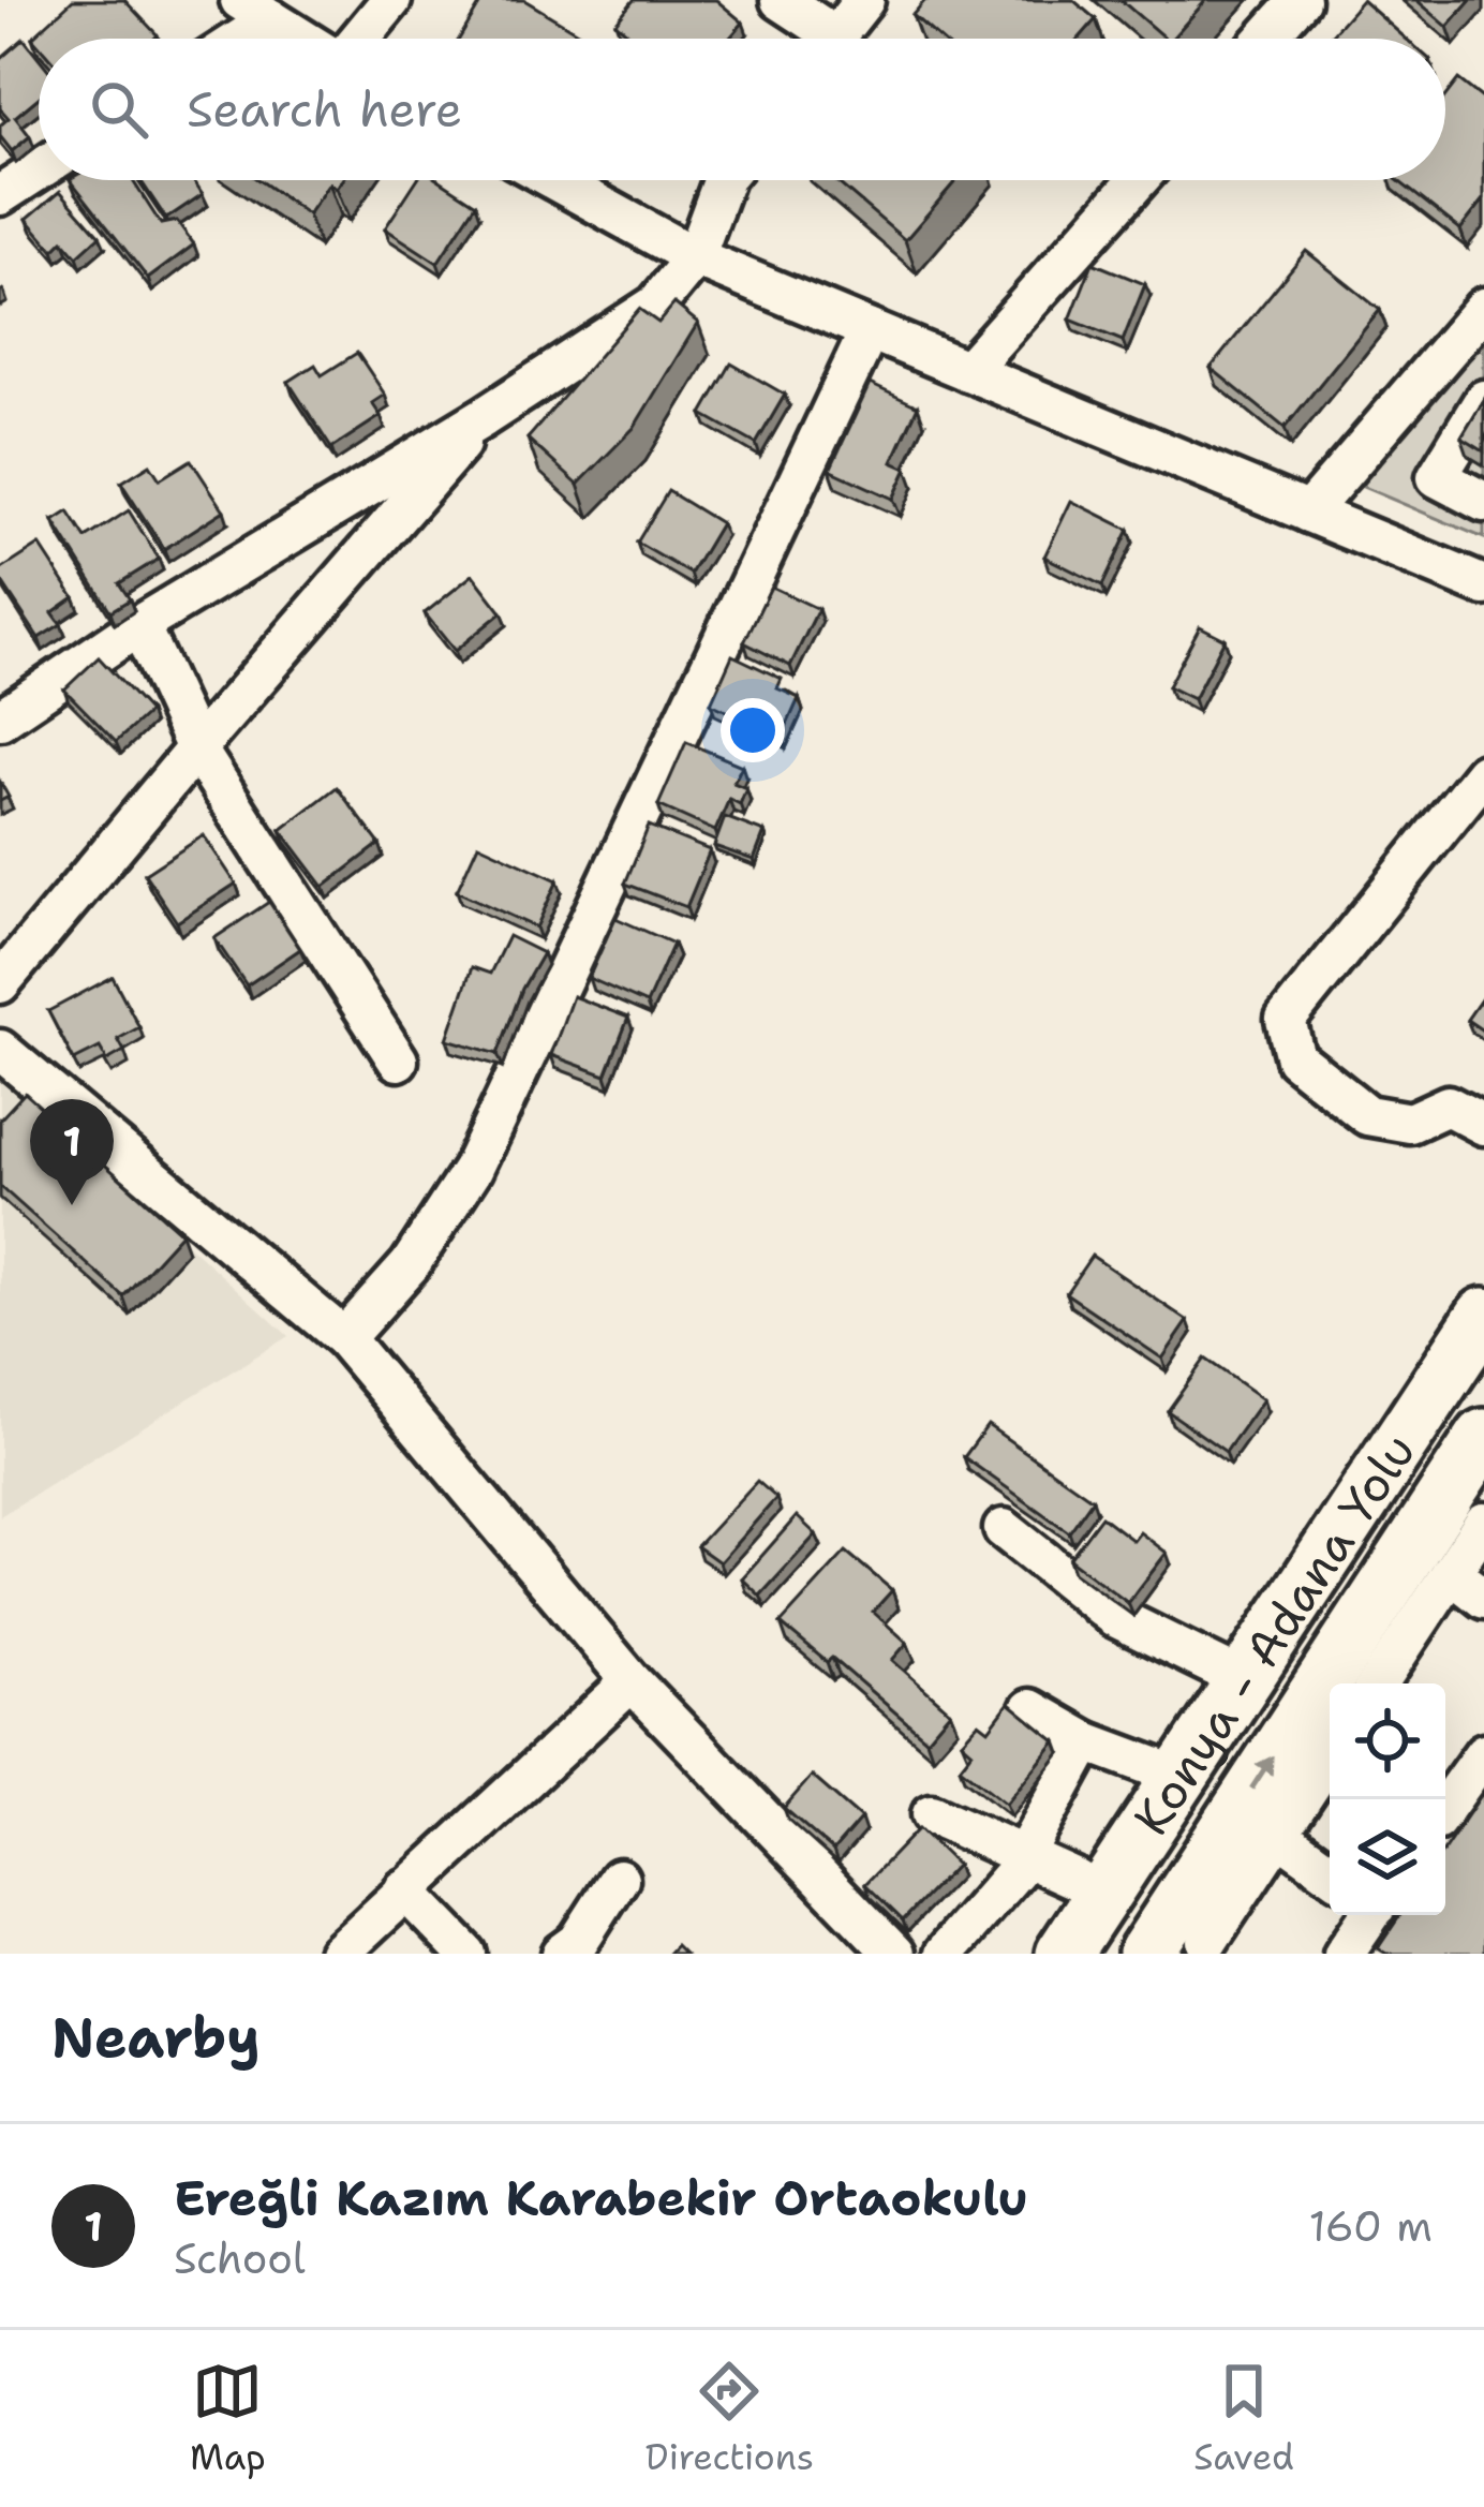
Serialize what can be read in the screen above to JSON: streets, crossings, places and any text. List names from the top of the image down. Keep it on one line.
{"streets":{"highway":["Konya - Adana Yolu"]},"page":{"search":"Search here","pins":"1","heading":"Nearby","list":[{"mark":"1","name":"Ereğli Kazım Karabekir Ortaokulu","note":"School","value":"160 m"}],"nav":["Map","Directions","Saved"]}}
